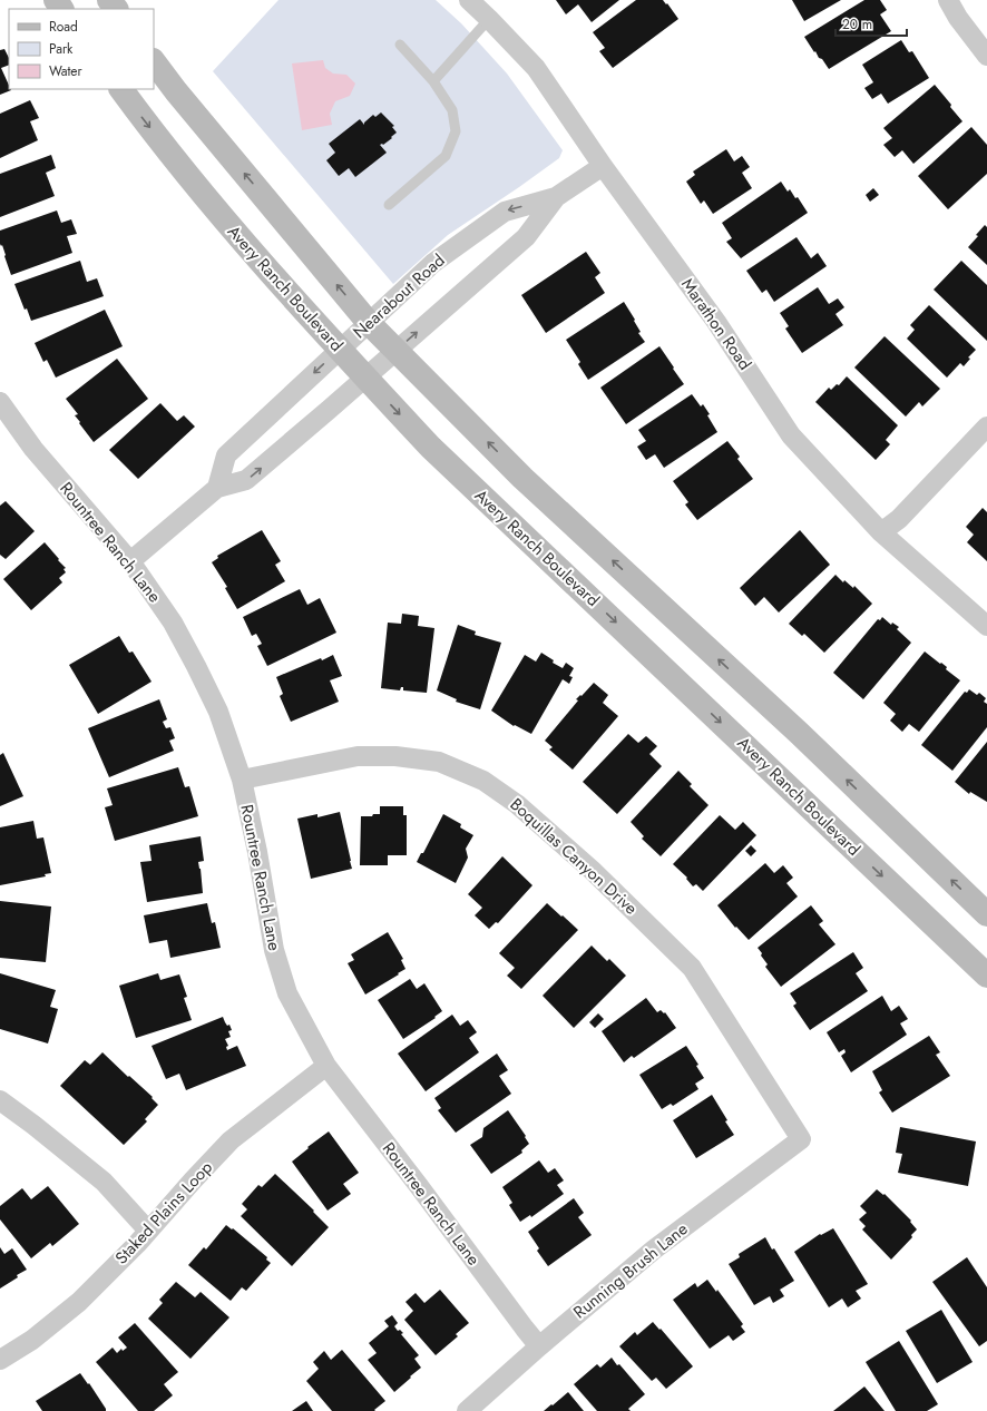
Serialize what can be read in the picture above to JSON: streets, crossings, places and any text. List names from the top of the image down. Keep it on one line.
{"streets":{"main road":["Avery Ranch Boulevard"],"street":["Nearabout Road","Marathon Road","Rountree Ranch Lane","Boquillas Canyon Drive","Staked Plains Loop","Running Brush Lane"]},"crossings":[["Avery Ranch Boulevard","Nearabout Road"],["Nearabout Road","Marathon Road"],["Nearabout Road","Rountree Ranch Lane"],["Rountree Ranch Lane","Boquillas Canyon Drive"],["Rountree Ranch Lane","Staked Plains Loop"],["Rountree Ranch Lane","Running Brush Lane"],["Boquillas Canyon Drive","Running Brush Lane"]],"legend":["Road","Park","Water"],"scale_bar":"20 m"}
